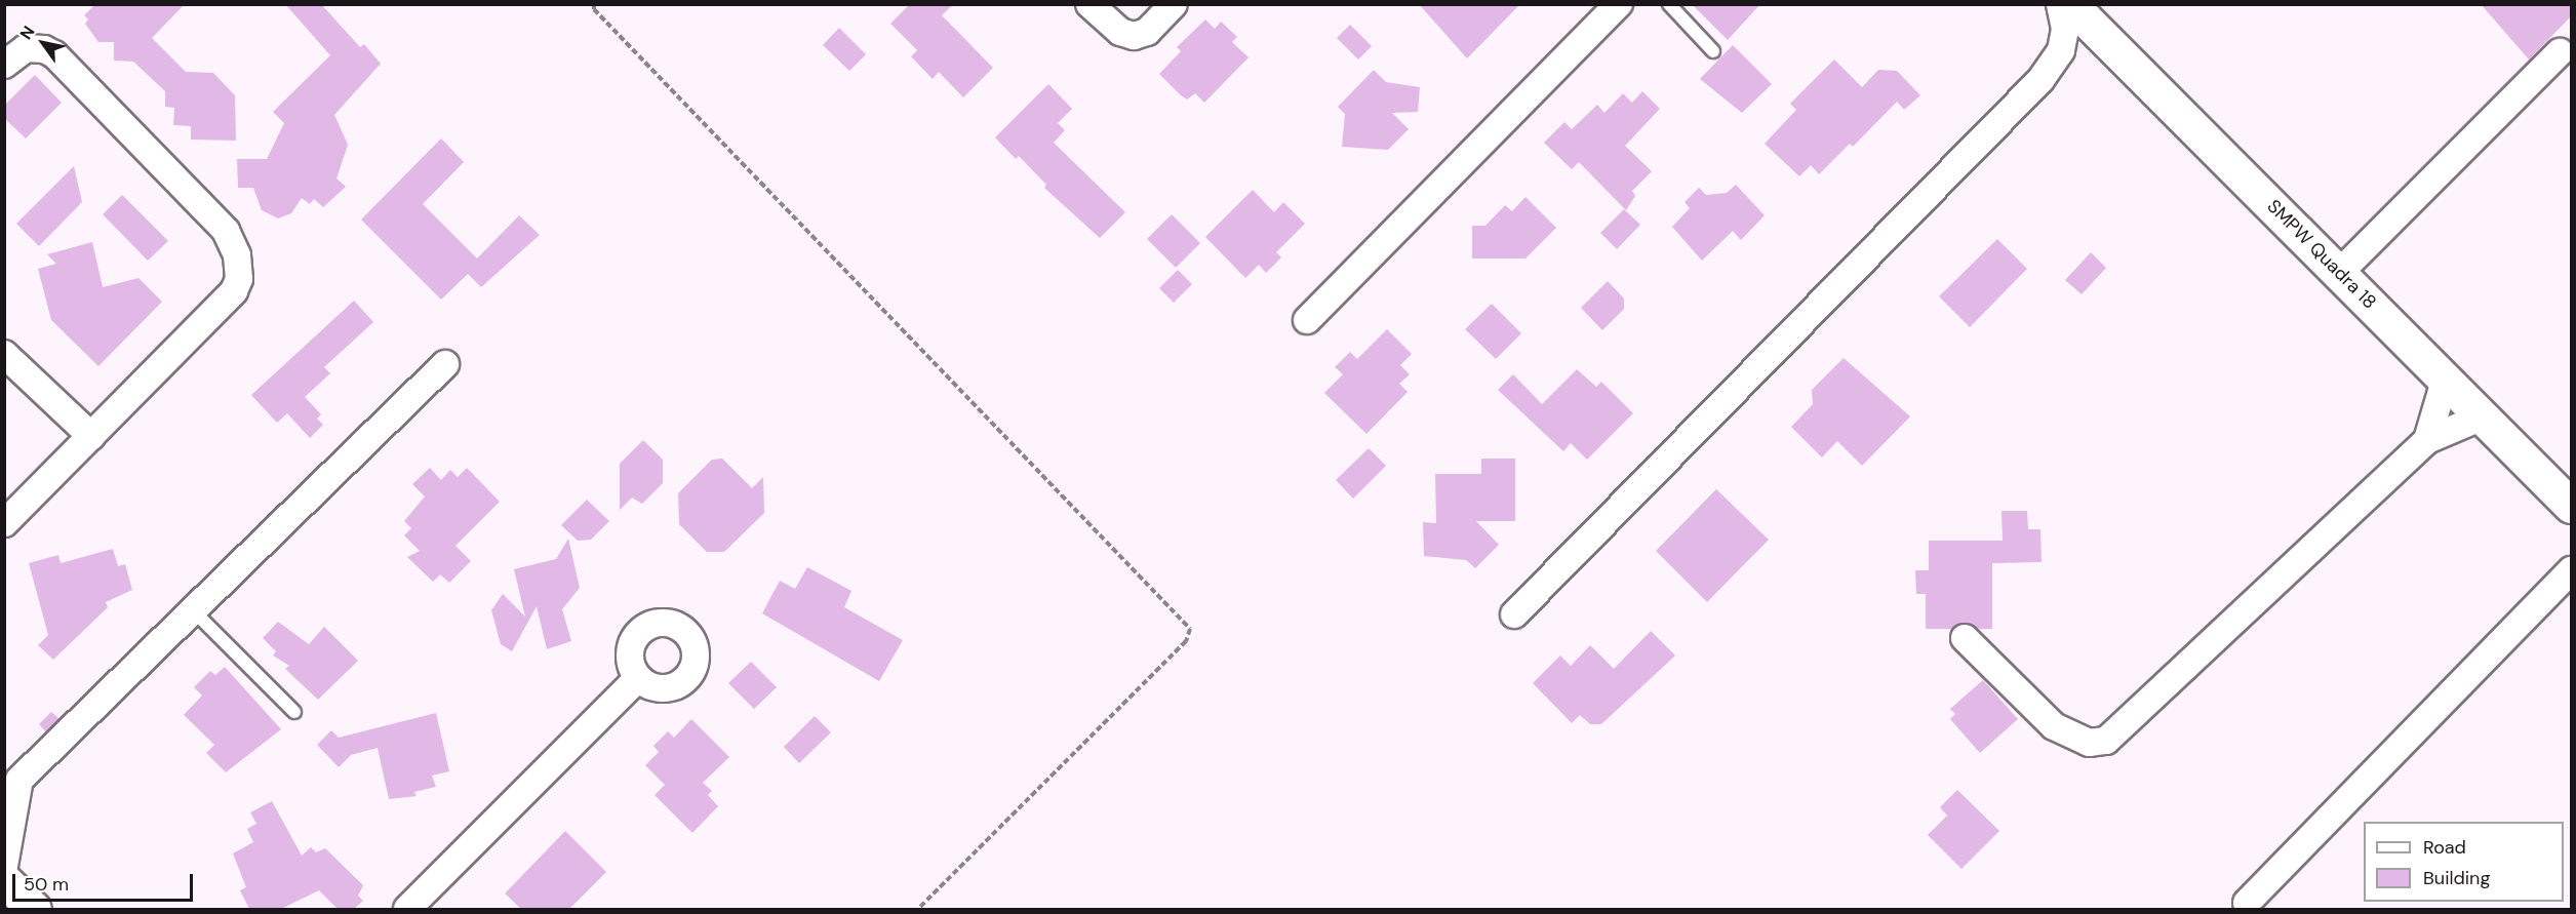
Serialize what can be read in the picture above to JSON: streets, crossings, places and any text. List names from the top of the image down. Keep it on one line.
{"streets":{"street":["SMPW Quadra 18"]},"legend":["Road","Building"],"scale_bar":"50 m","north":"top left"}
